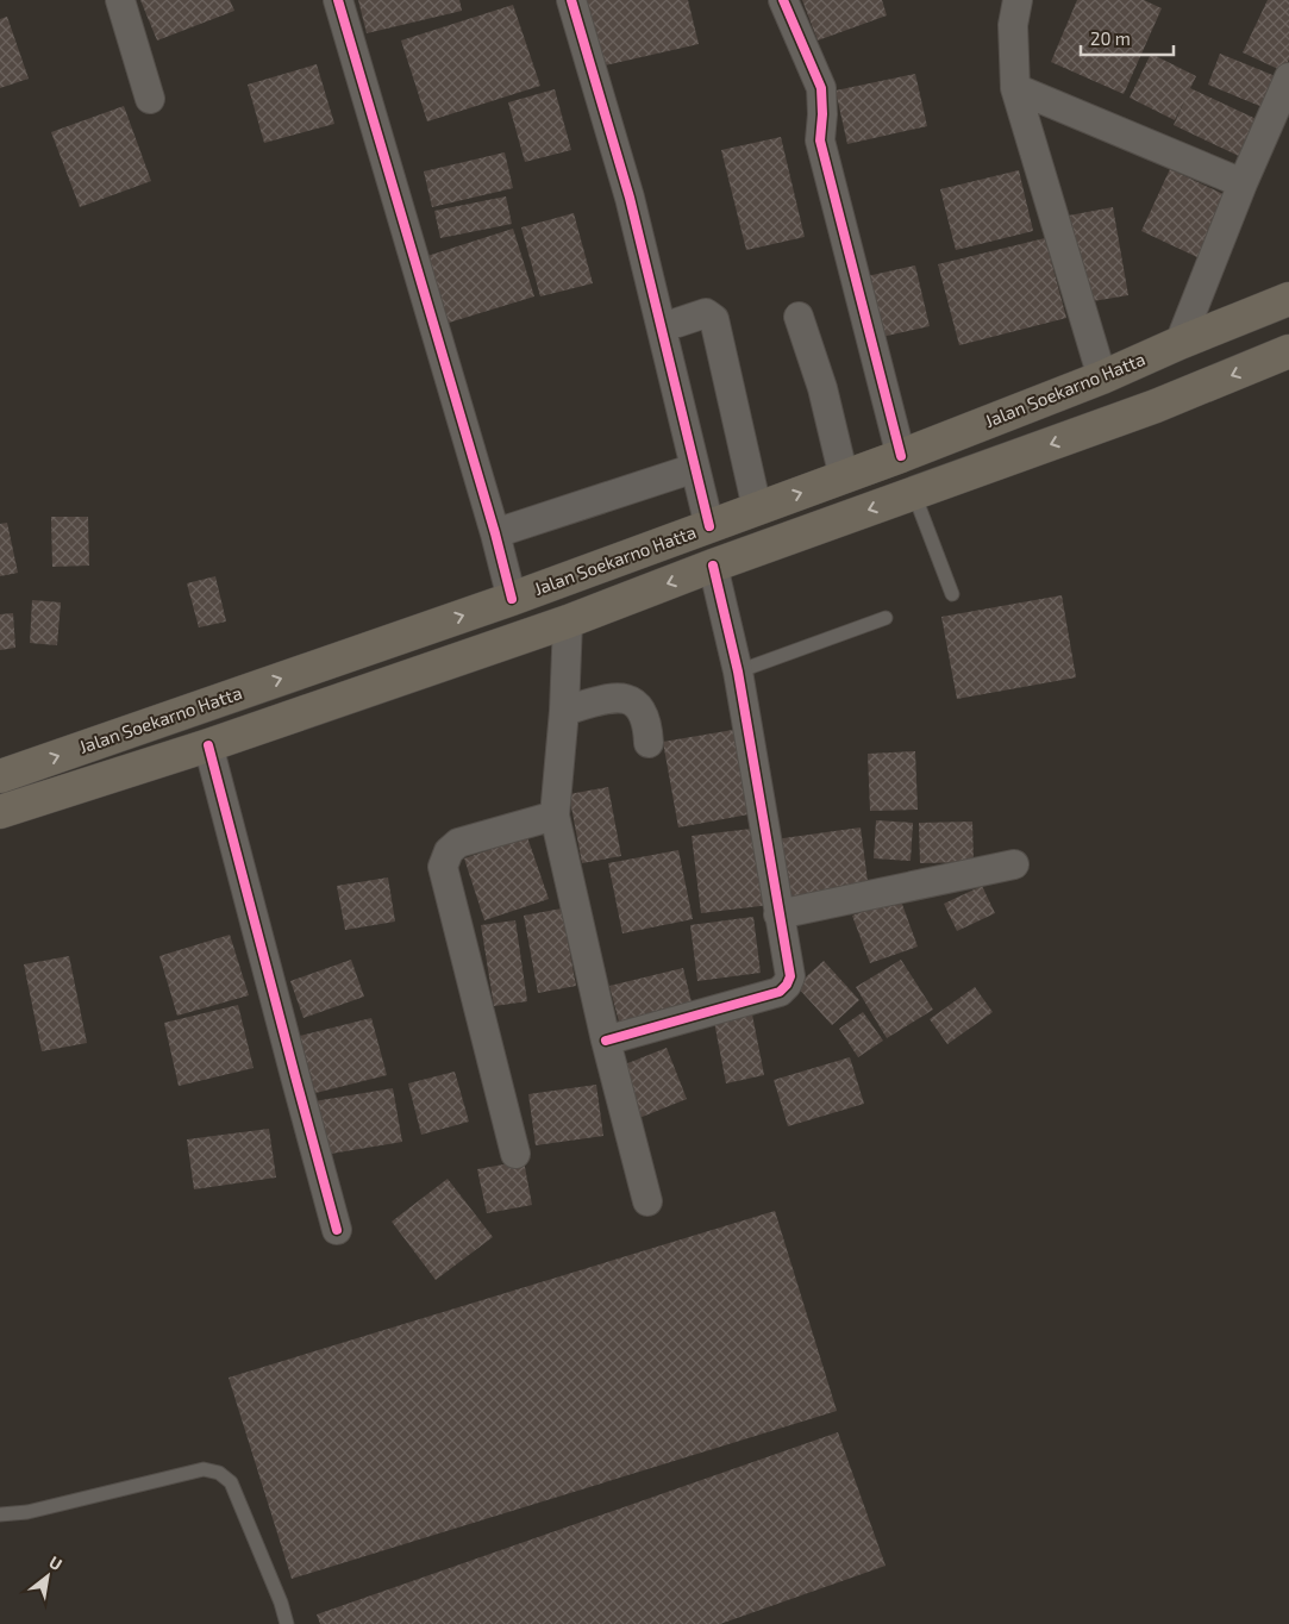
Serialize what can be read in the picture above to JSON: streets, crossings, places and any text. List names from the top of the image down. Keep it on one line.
{"streets":{"highway":["Jalan Soekarno Hatta"]},"scale_bar":"20 m","north":"top right"}
